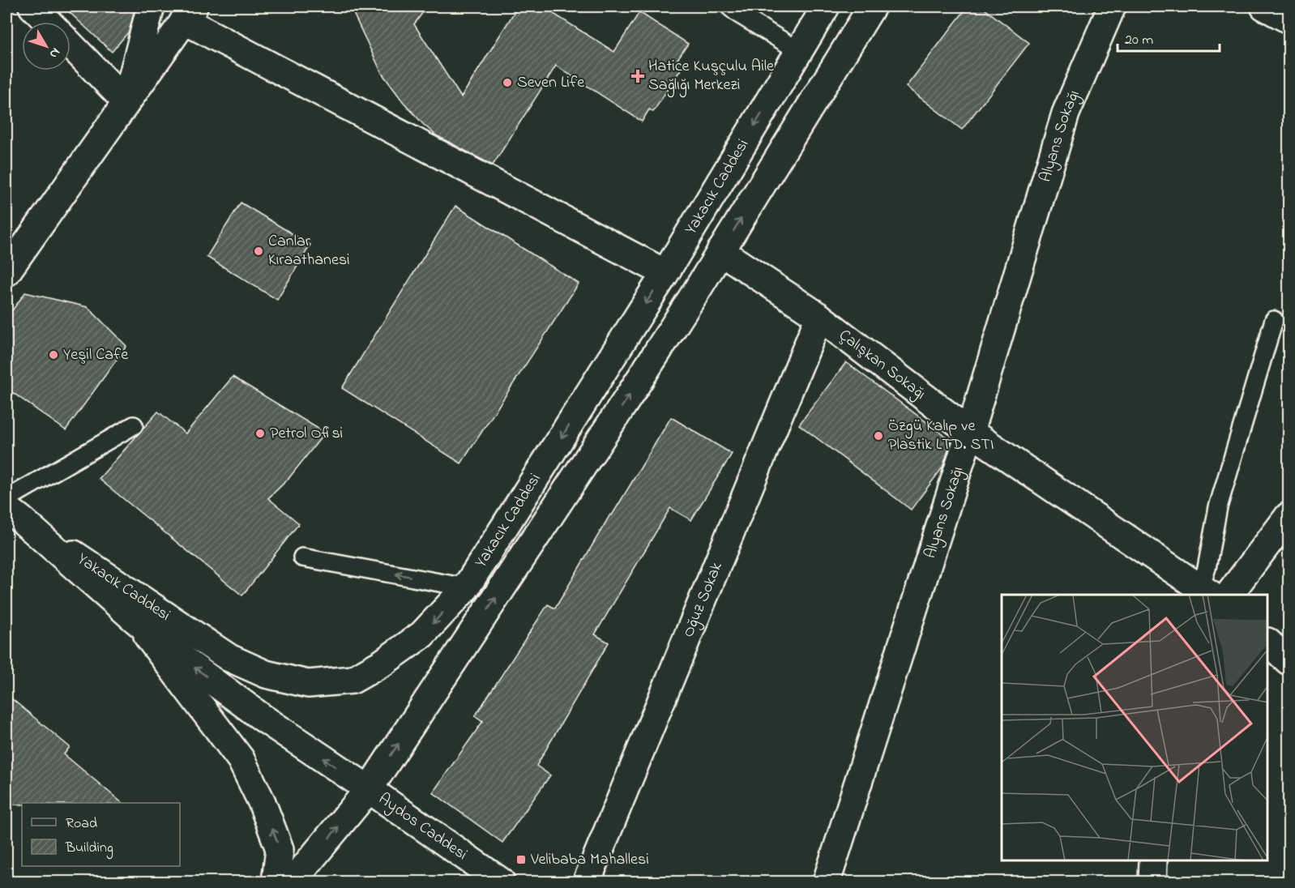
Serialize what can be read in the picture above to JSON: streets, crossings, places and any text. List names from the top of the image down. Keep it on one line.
{"streets":{"street":["Alyans Sokağı","Yakacık Caddesi","Çalışkan Sokağı","Oğuz Sokak","Aydos Caddesi"]},"crossings":[["Alyans Sokağı","Çalışkan Sokağı"],["Yakacık Caddesi","Çalışkan Sokağı"],["Yakacık Caddesi","Aydos Caddesi"],["Çalışkan Sokağı","Oğuz Sokak"]],"places":{"health":["Hatice Kuşçulu Aile Sağlığı Merkezi"],"other":["Seven Life","Canlar Kıraathanesi","Yeşil Cafe","Petrol Ofisi","Özgü Kalıp ve Plastik LTD. STI"],"transit":["Velibaba Mahallesi"]},"legend":["Road","Building"],"scale_bar":"20 m","north":"bottom right"}
